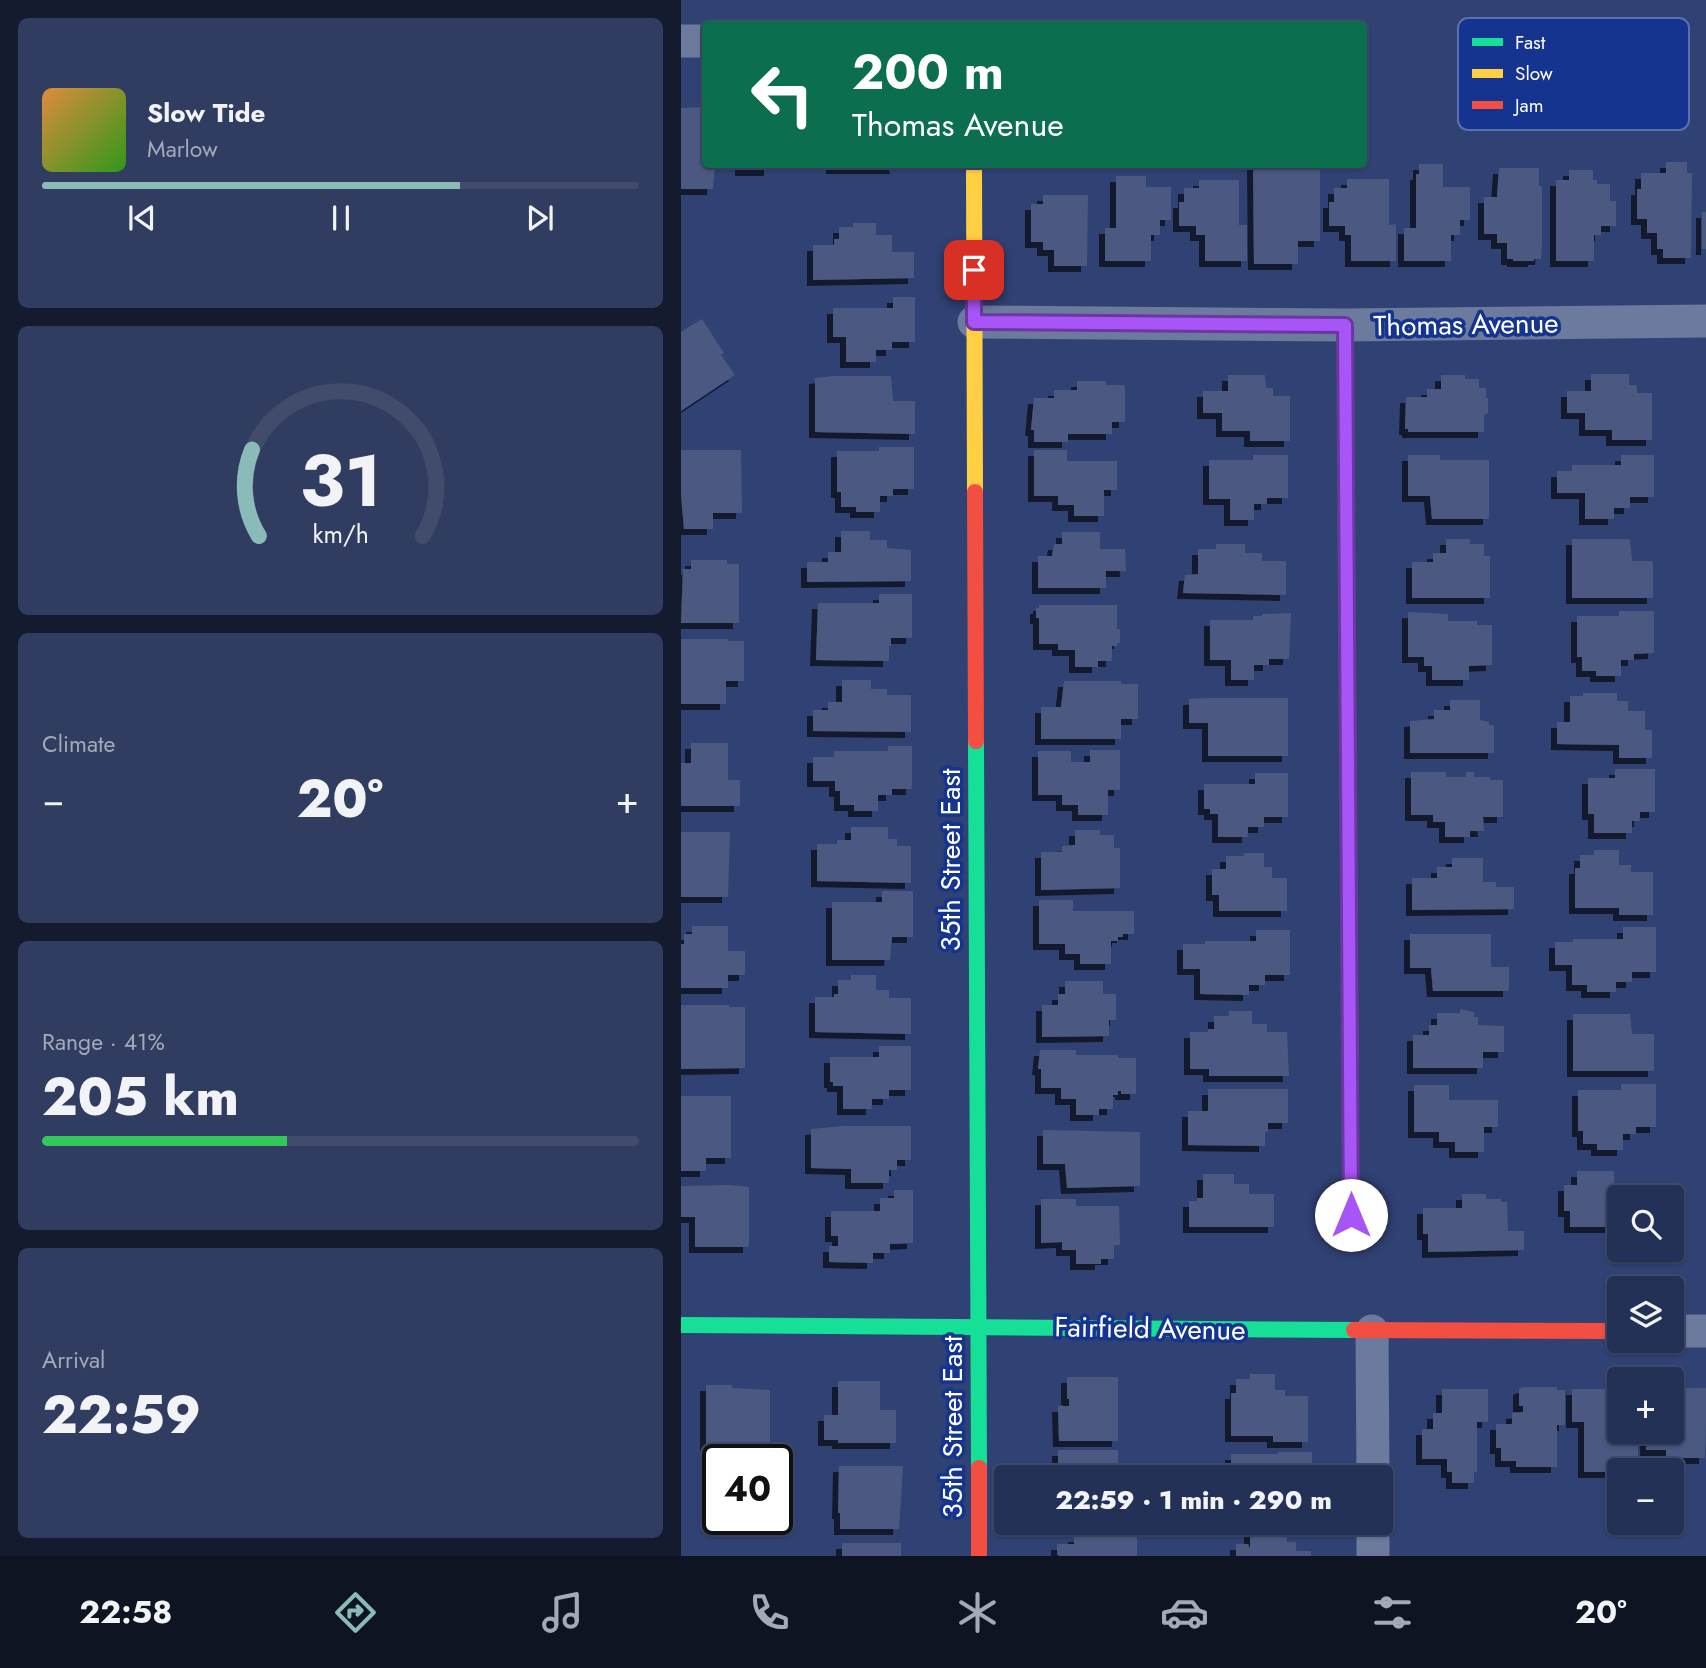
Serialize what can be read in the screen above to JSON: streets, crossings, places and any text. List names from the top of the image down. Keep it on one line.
{"streets":{"street":["Thomas Avenue","35th Street East","Fairfield Avenue"]},"crossings":[["Thomas Avenue","35th Street East"],["35th Street East","Fairfield Avenue"]],"legend":["Fast","Slow","Jam"],"page":{"turn":["200 m","Thomas Avenue"],"song":["Slow Tide","Marlow"],"tile":["Climate",["Range · 41%","205 km"],["Arrival","22:59"]],"heat":["−","20°","+"],"map_buttons":["+","−"],"limit":"40","trip":"22:59 · 1 min · 290 m","tabs":["22:58","20°"],"gauge":["31","km/h"]}}
